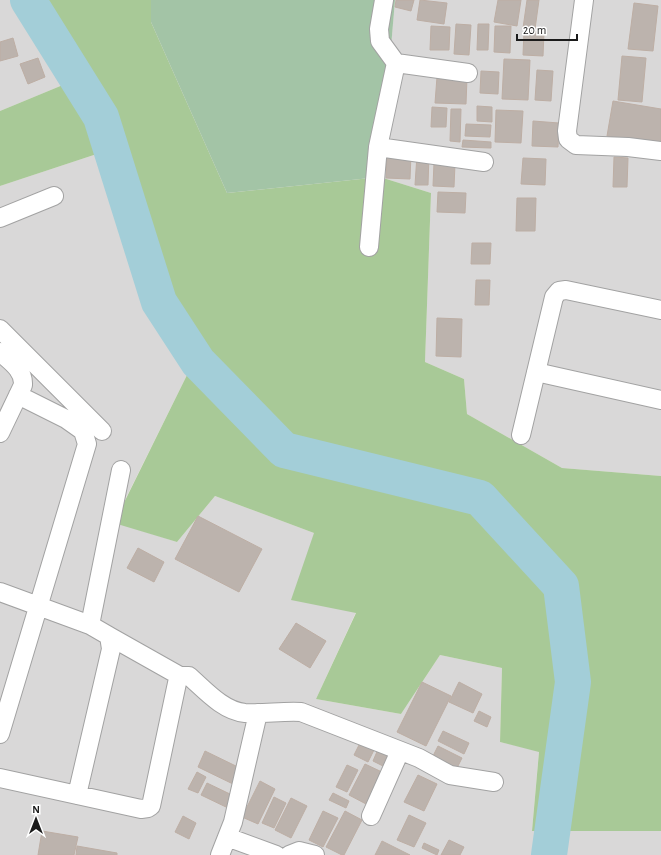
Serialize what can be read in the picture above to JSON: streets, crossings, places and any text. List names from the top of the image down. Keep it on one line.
{"scale_bar":"20 m","north":"top"}
